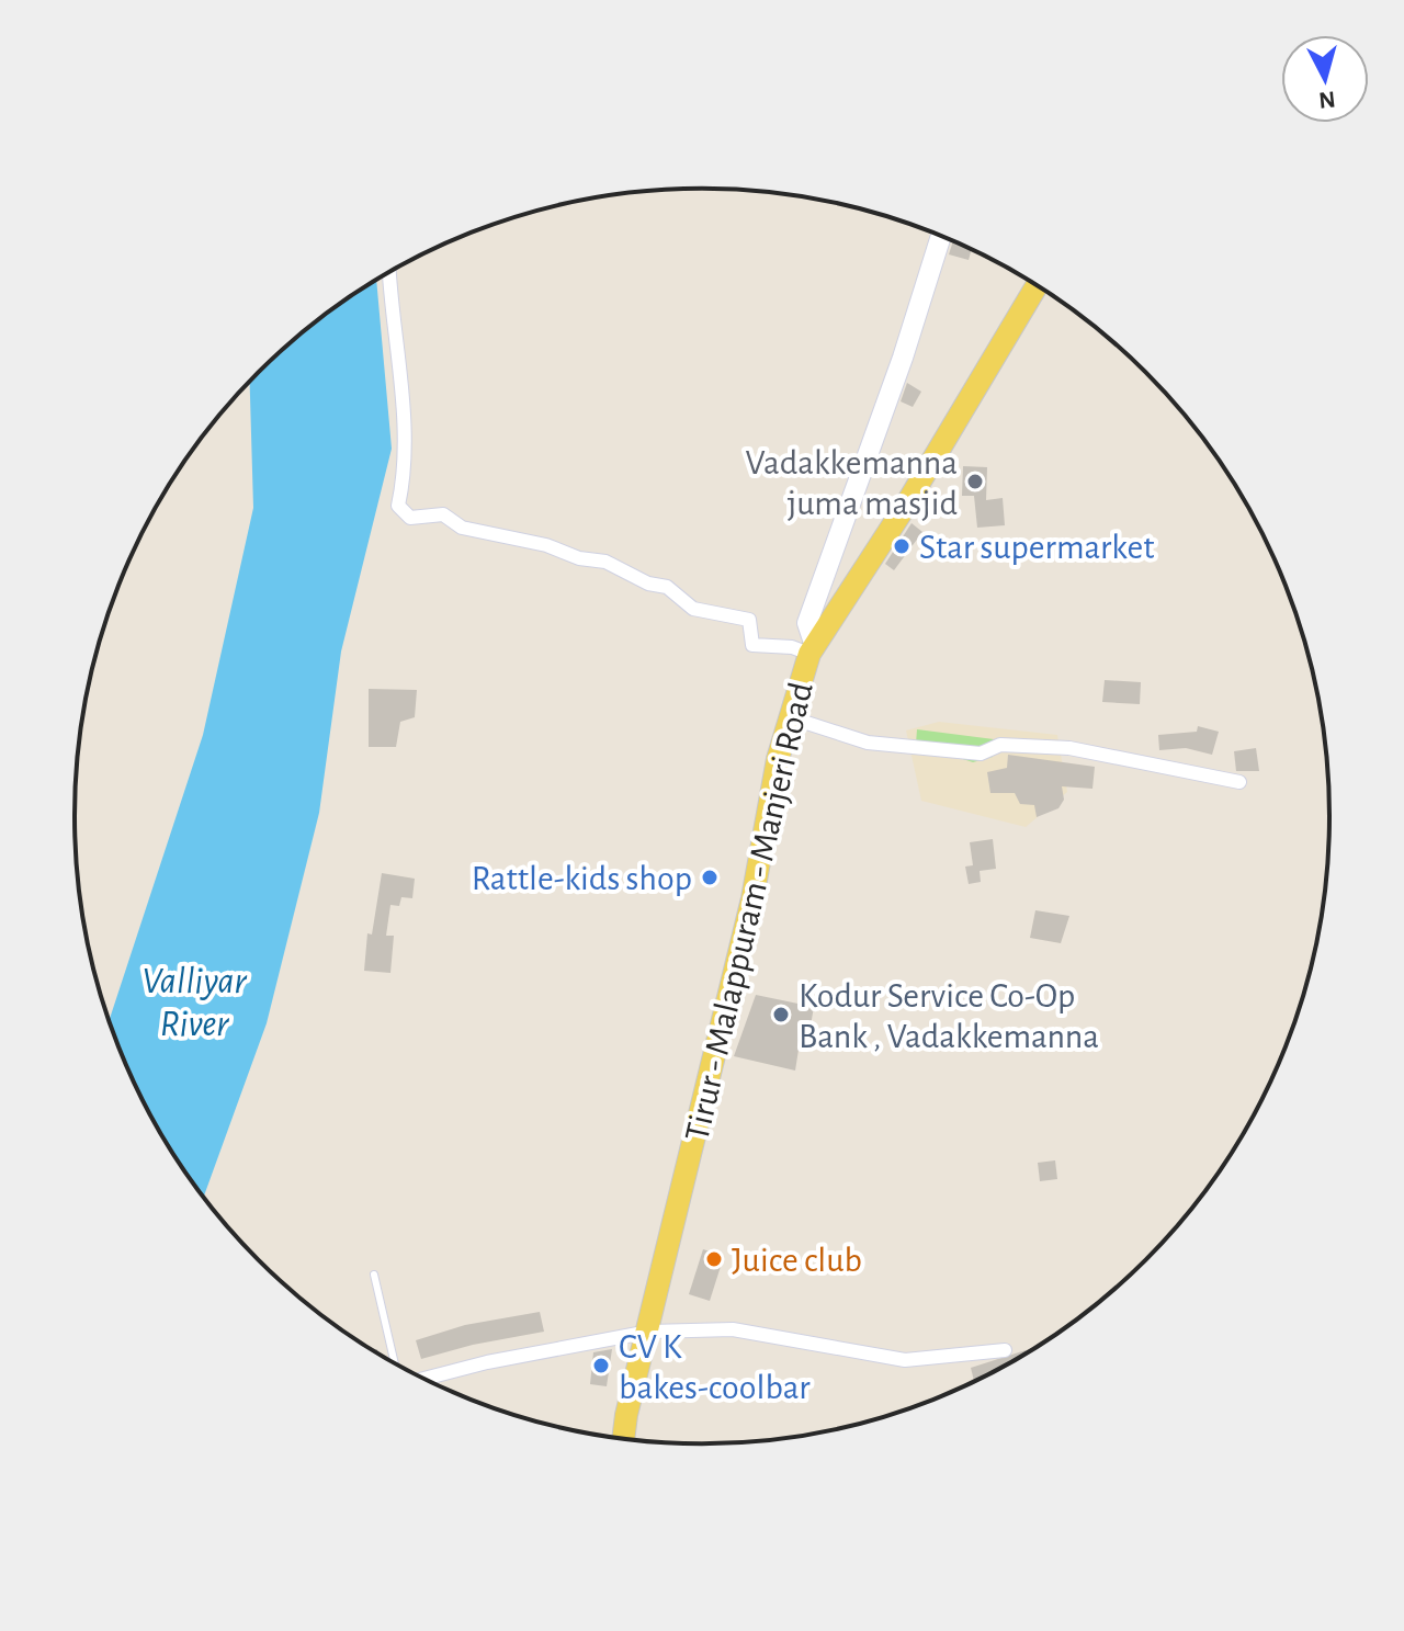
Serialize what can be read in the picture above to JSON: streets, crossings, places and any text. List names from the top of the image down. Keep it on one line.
{"streets":{"main road":["Tirur - Malappuram - Manjeri Road"]},"water":["Valliyar River"],"places":["Vadakkemanna juma masjid","Star supermarket","Rattle-kids shop","Kodur Service Co-Op Bank , Vadakkemanna","Juice club","CV K bakes-coolbar"],"north":"bottom"}
